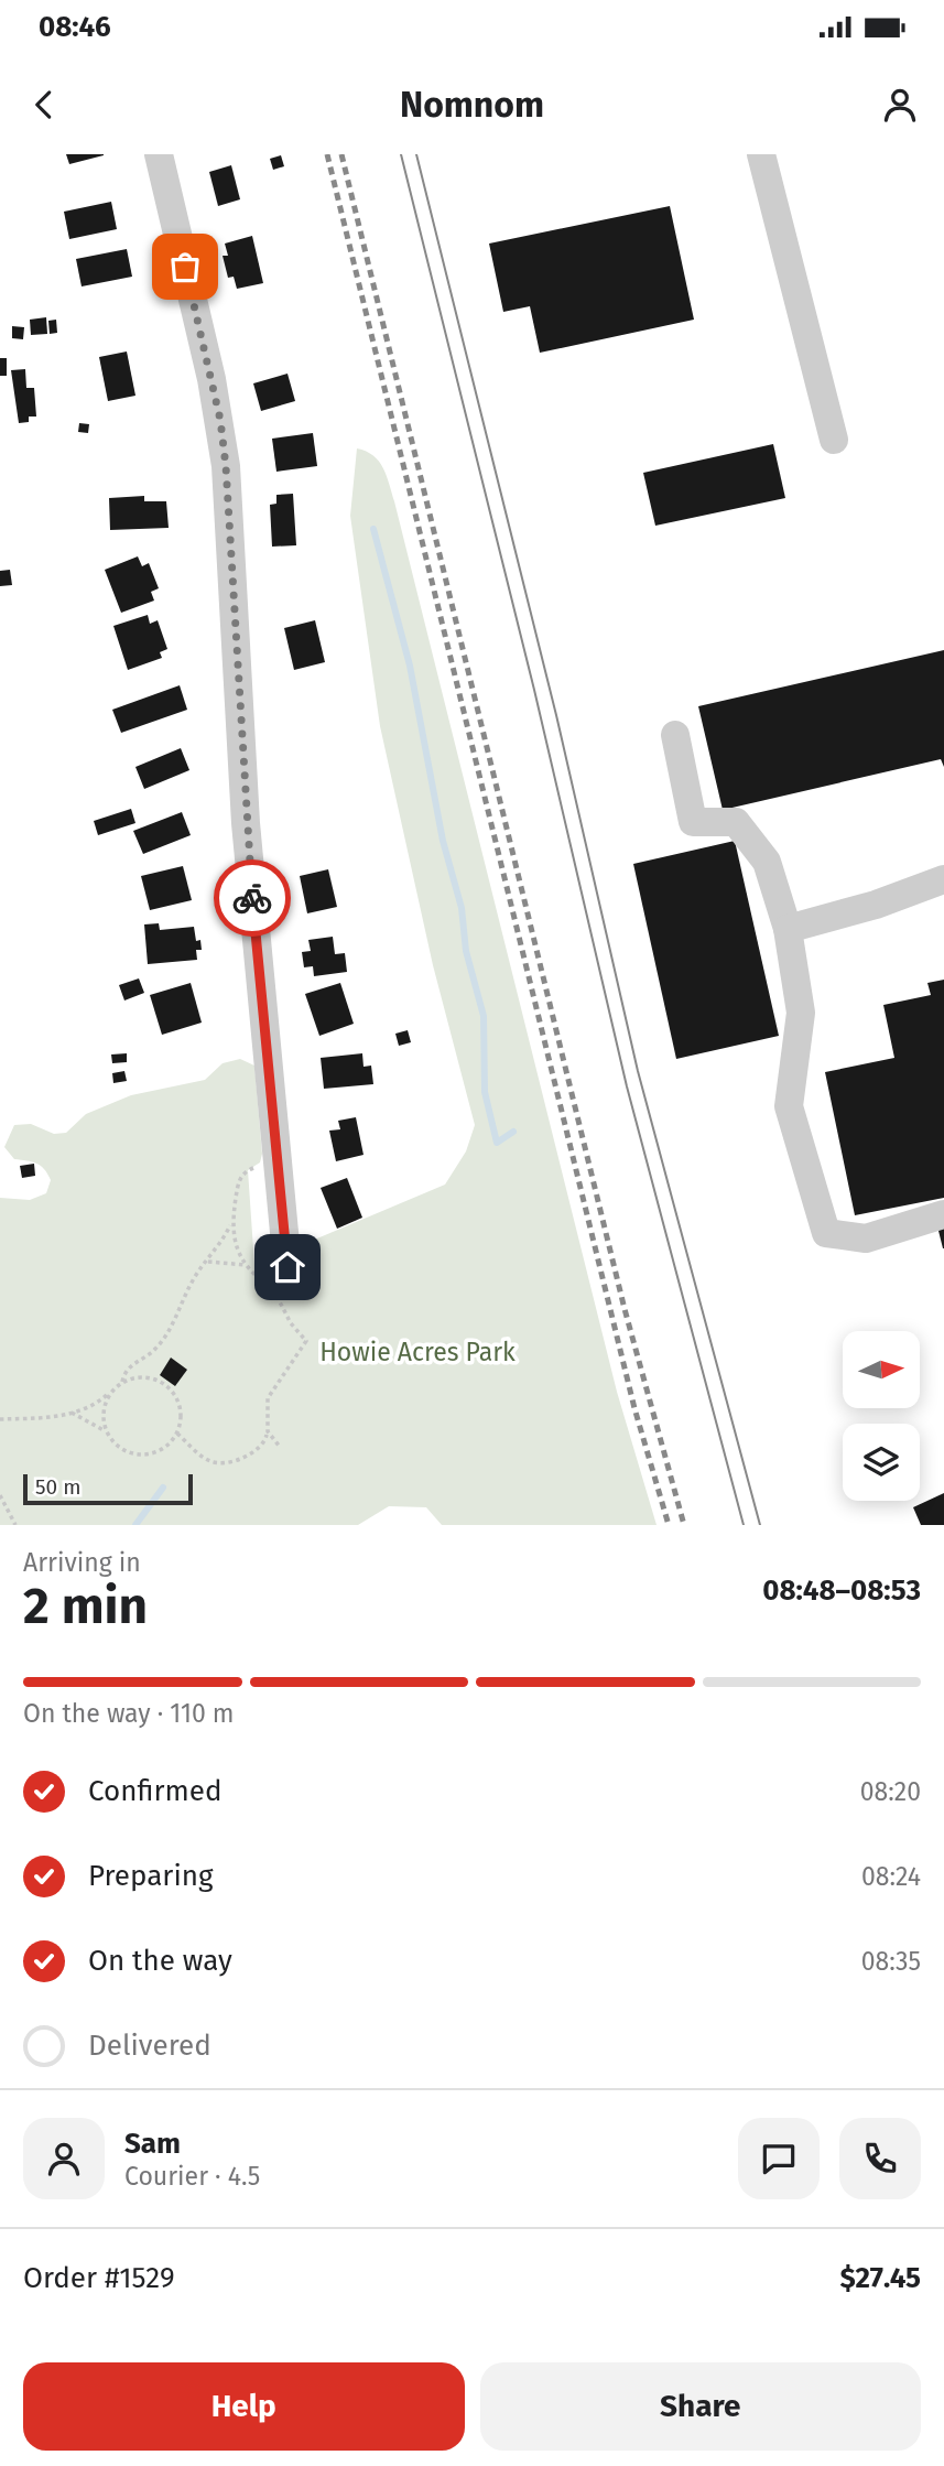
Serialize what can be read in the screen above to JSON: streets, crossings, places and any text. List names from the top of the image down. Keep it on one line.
{"parks":["Howie Acres Park"],"scale_bar":"50 m","north":"right","page":{"status":"08:46","header":"Nomnom","scale":"50 m","heading":["2 min","Arriving in","08:48–08:53"],"panel":["Sam","Courier · 4.5","Order #1529","$27.45"],"bar":"On the way · 110 m","list":[["Confirmed","08:20"],["Preparing","08:24"],["On the way","08:35"],"Delivered"],"buttons":["Help","Share"]}}
